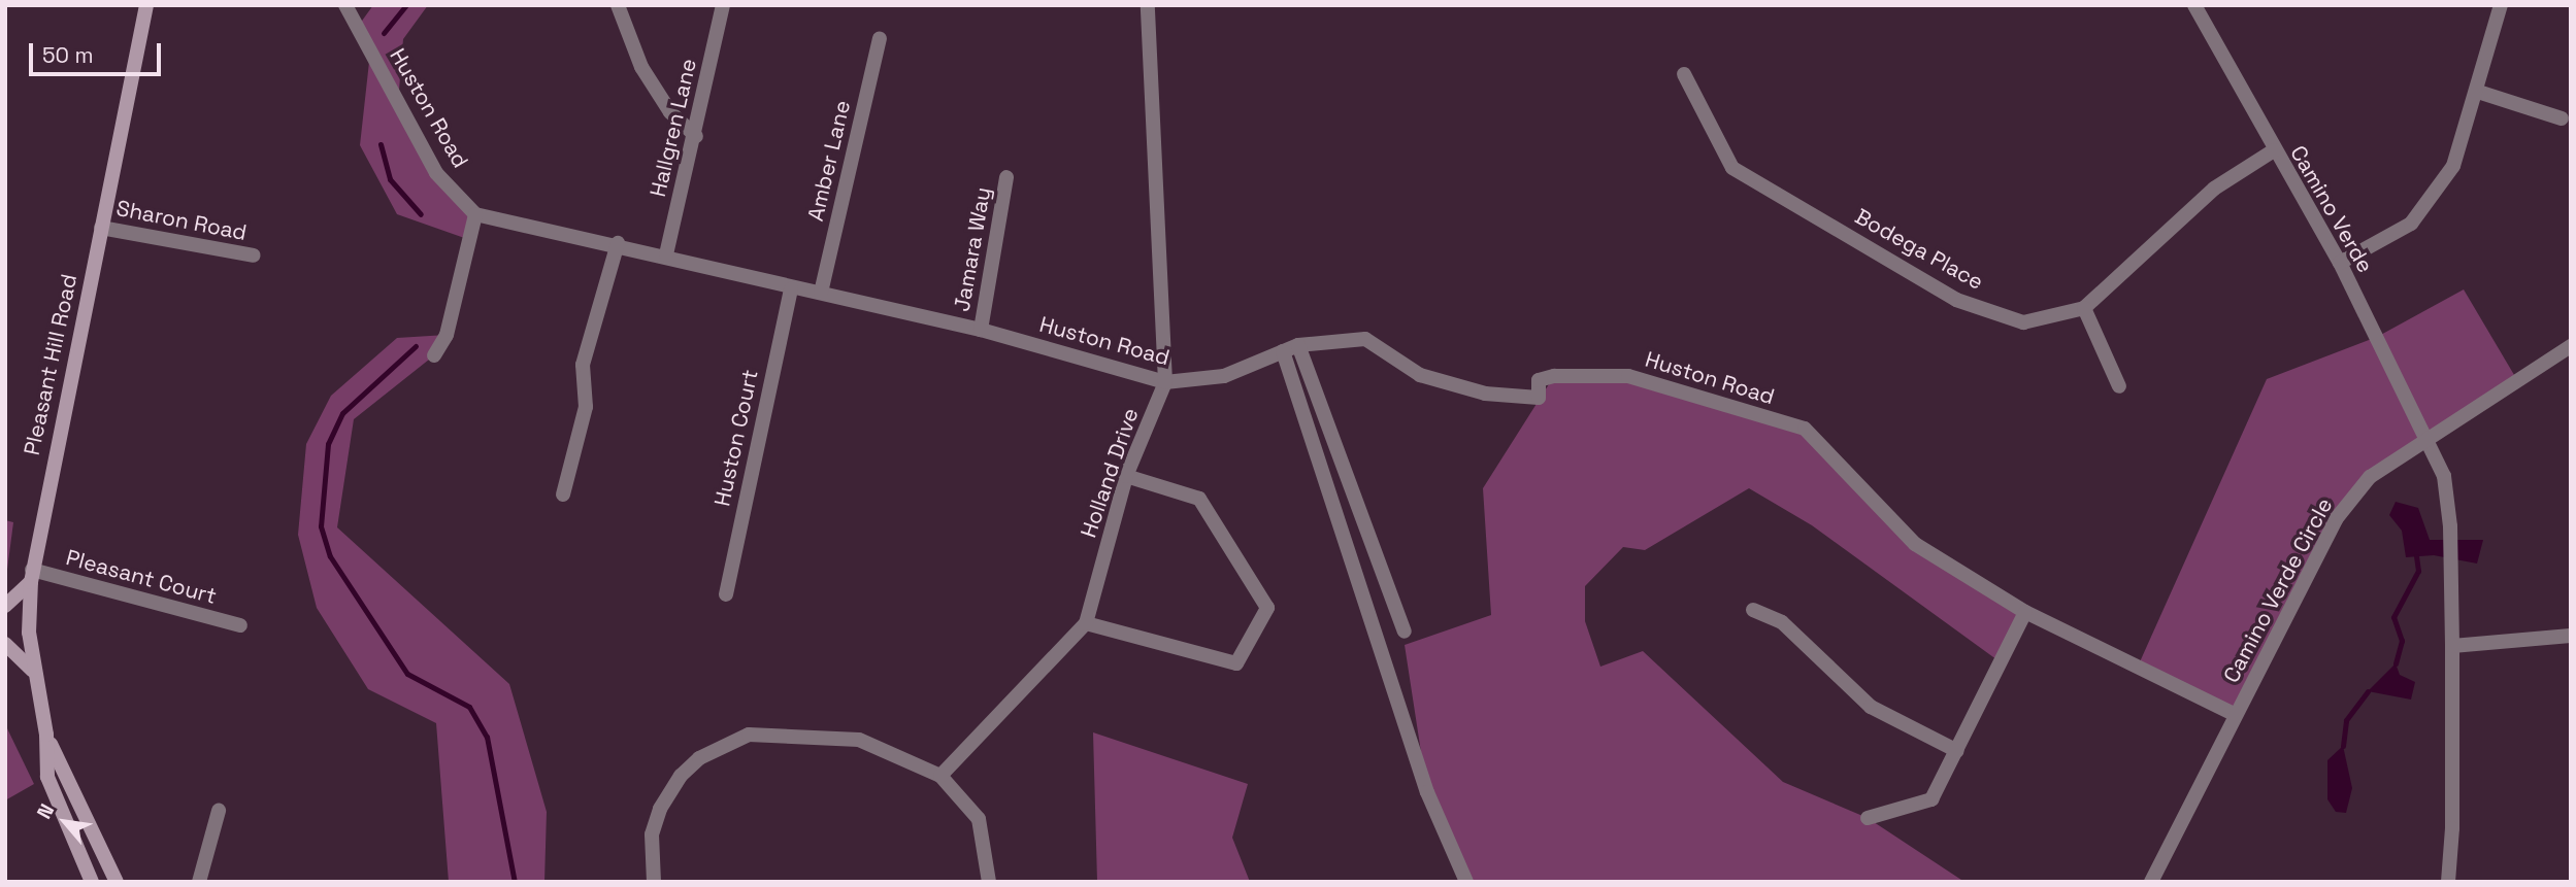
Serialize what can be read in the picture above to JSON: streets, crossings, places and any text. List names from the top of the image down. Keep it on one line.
{"streets":{"main road":["Pleasant Hill Road"],"street":["Huston Road","Hallgren Lane","Amber Lane","Camino Verde","Sharon Road","Jamara Way","Bodega Place","Huston Court","Holland Drive","Pleasant Court","Camino Verde Circle"]},"crossings":[["Huston Road","Hallgren Lane"],["Huston Road","Amber Lane"],["Huston Road","Jamara Way"],["Huston Road","Huston Court"],["Huston Road","Holland Drive"],["Huston Road","Camino Verde Circle"],["Camino Verde","Bodega Place"],["Camino Verde","Camino Verde Circle"],["Sharon Road","Pleasant Hill Road"],["Pleasant Hill Road","Pleasant Court"]],"scale_bar":"50 m","north":"top left"}
